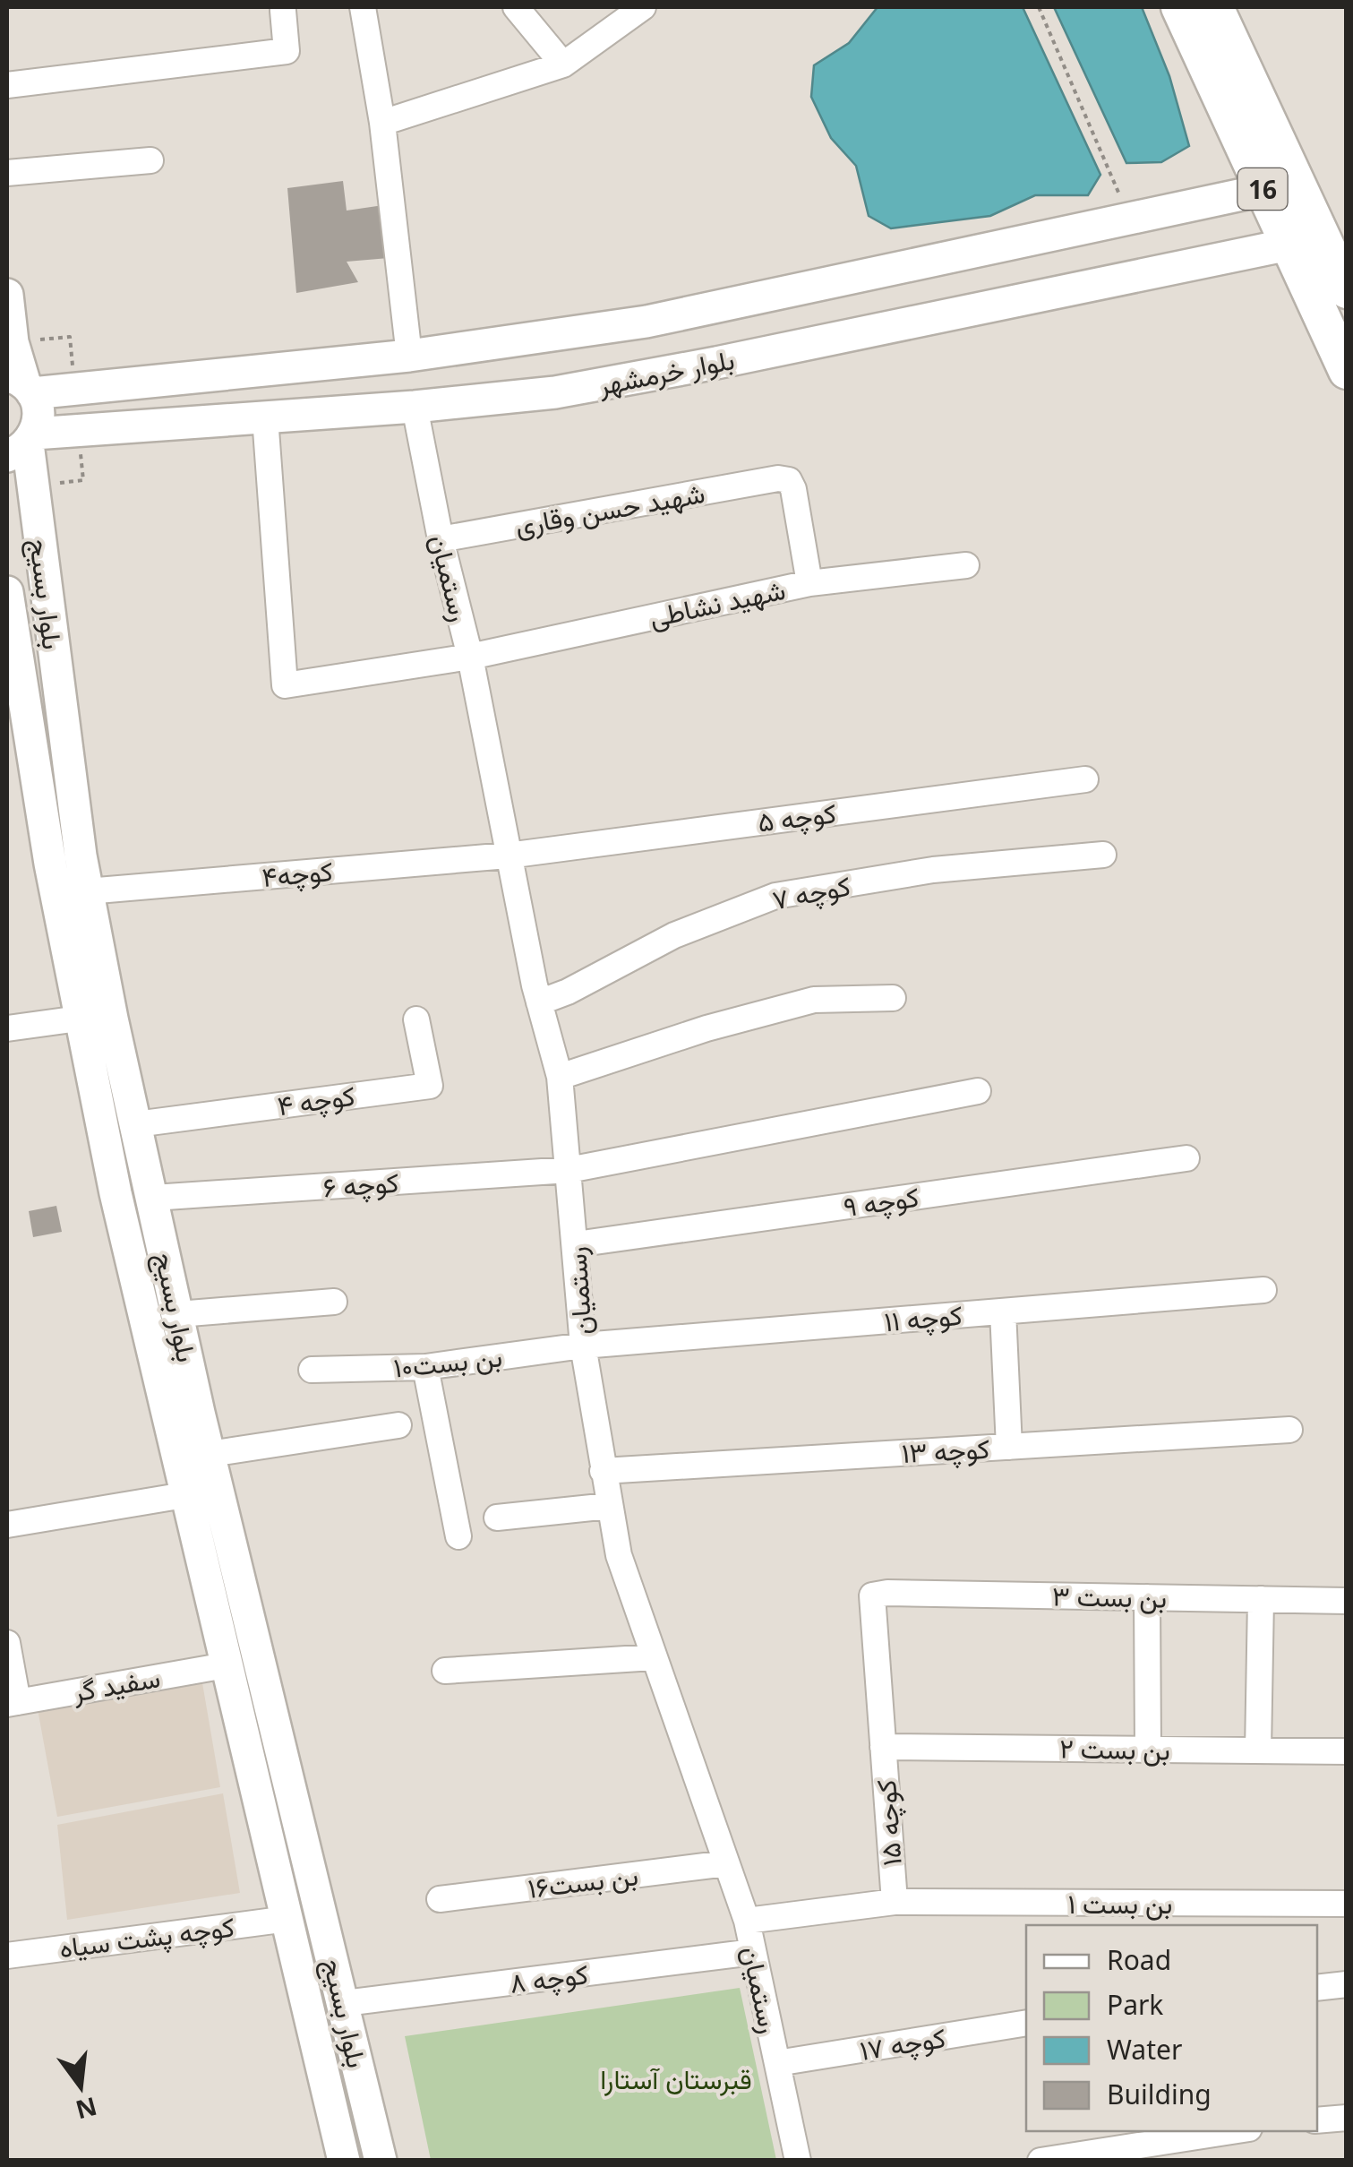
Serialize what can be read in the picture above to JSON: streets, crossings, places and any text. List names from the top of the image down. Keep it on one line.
{"streets":{"highway":["16"],"main road":["بلوار خرمشهر","بلوار بسیج"],"street":["شهید حسن وقاری","رستمیان","شهید نشاطی","کوچه ۵","کوچه۴","کوچه ۷","کوچه ۴","کوچه ۶","کوچه ۹","کوچه ۱۱","بن بست۱۰","کوچه ۱۳","بن بست ۳","سفید گر","بن بست ۲","کوچه ۱۵","بن بست۱۶","بن بست ۱","کوچه پشت سیاه","کوچه ۸","کوچه ۱۷"]},"crossings":[["16","بلوار خرمشهر"],["بلوار خرمشهر","رستمیان"],["بلوار خرمشهر","بلوار بسیج"],["بلوار خرمشهر","شهید نشاطی"],["شهید حسن وقاری","رستمیان"],["شهید حسن وقاری","شهید نشاطی"],["رستمیان","شهید نشاطی"],["رستمیان","کوچه ۵"],["رستمیان","کوچه۴"],["رستمیان","کوچه ۷"],["رستمیان","کوچه ۶"],["رستمیان","کوچه ۹"],["رستمیان","کوچه ۱۱"],["رستمیان","بن بست۱۰"],["رستمیان","کوچه ۱۳"],["رستمیان","کوچه ۱۵"],["رستمیان","بن بست۱۶"],["رستمیان","کوچه ۸"],["رستمیان","کوچه ۱۷"],["بلوار بسیج","کوچه۴"],["بلوار بسیج","کوچه ۴"],["بلوار بسیج","کوچه ۶"],["بلوار بسیج","سفید گر"],["بلوار بسیج","کوچه پشت سیاه"],["بلوار بسیج","کوچه ۸"],["کوچه ۵","کوچه۴"],["کوچه ۱۱","بن بست۱۰"],["بن بست ۳","کوچه ۱۵"],["بن بست ۲","کوچه ۱۵"],["کوچه ۱۵","بن بست ۱"]],"parks":["قبرستان آستارا"],"legend":["Road","Park","Water","Building"],"north":"bottom"}
